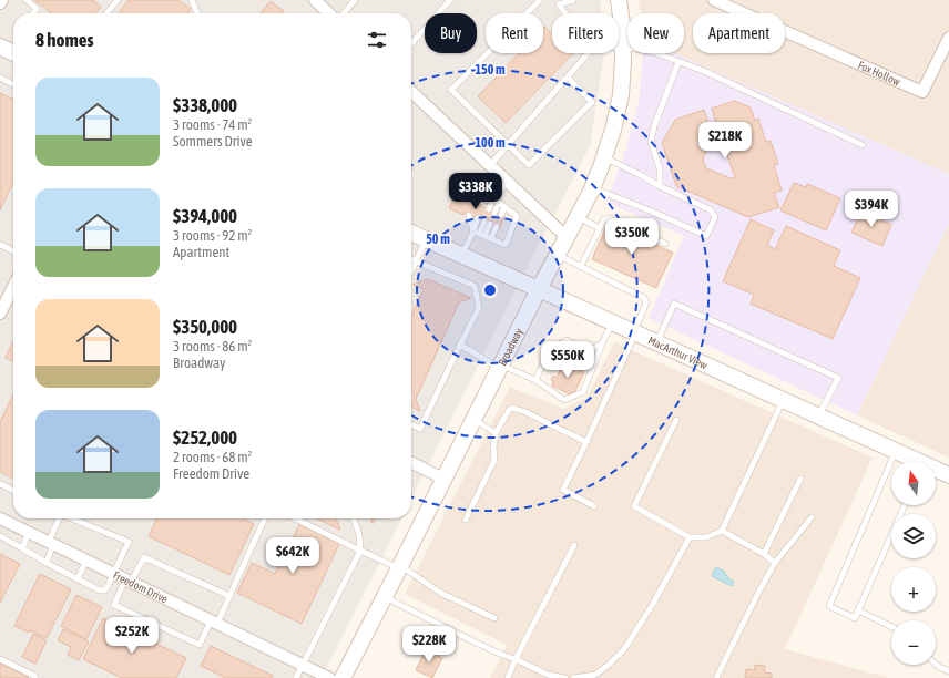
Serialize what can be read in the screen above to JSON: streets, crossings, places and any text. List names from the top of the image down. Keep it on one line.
{"streets":{"main road":["Broadway","MacArthur View"],"street":["Fox Hollow","Freedom Drive"]},"crossings":[["Broadway","MacArthur View"]],"north":"top","page":{"chip":["Buy","Rent","Filters","New","Apartment"],"heading":"8 homes","list":[{"name":"$338,000","note":"3 rooms · 74 m² · Sommers Drive"},{"name":"$394,000","note":"3 rooms · 92 m² · Apartment"},{"name":"$350,000","note":"3 rooms · 86 m² · Broadway"},{"name":"$252,000","note":"2 rooms · 68 m² · Freedom Drive"}],"price":["$218K","$338K","$394K","$350K","$550K","$642K","$252K","$228K"],"map_buttons":["+","−"]},"rings":["150 m","100 m","50 m"]}
